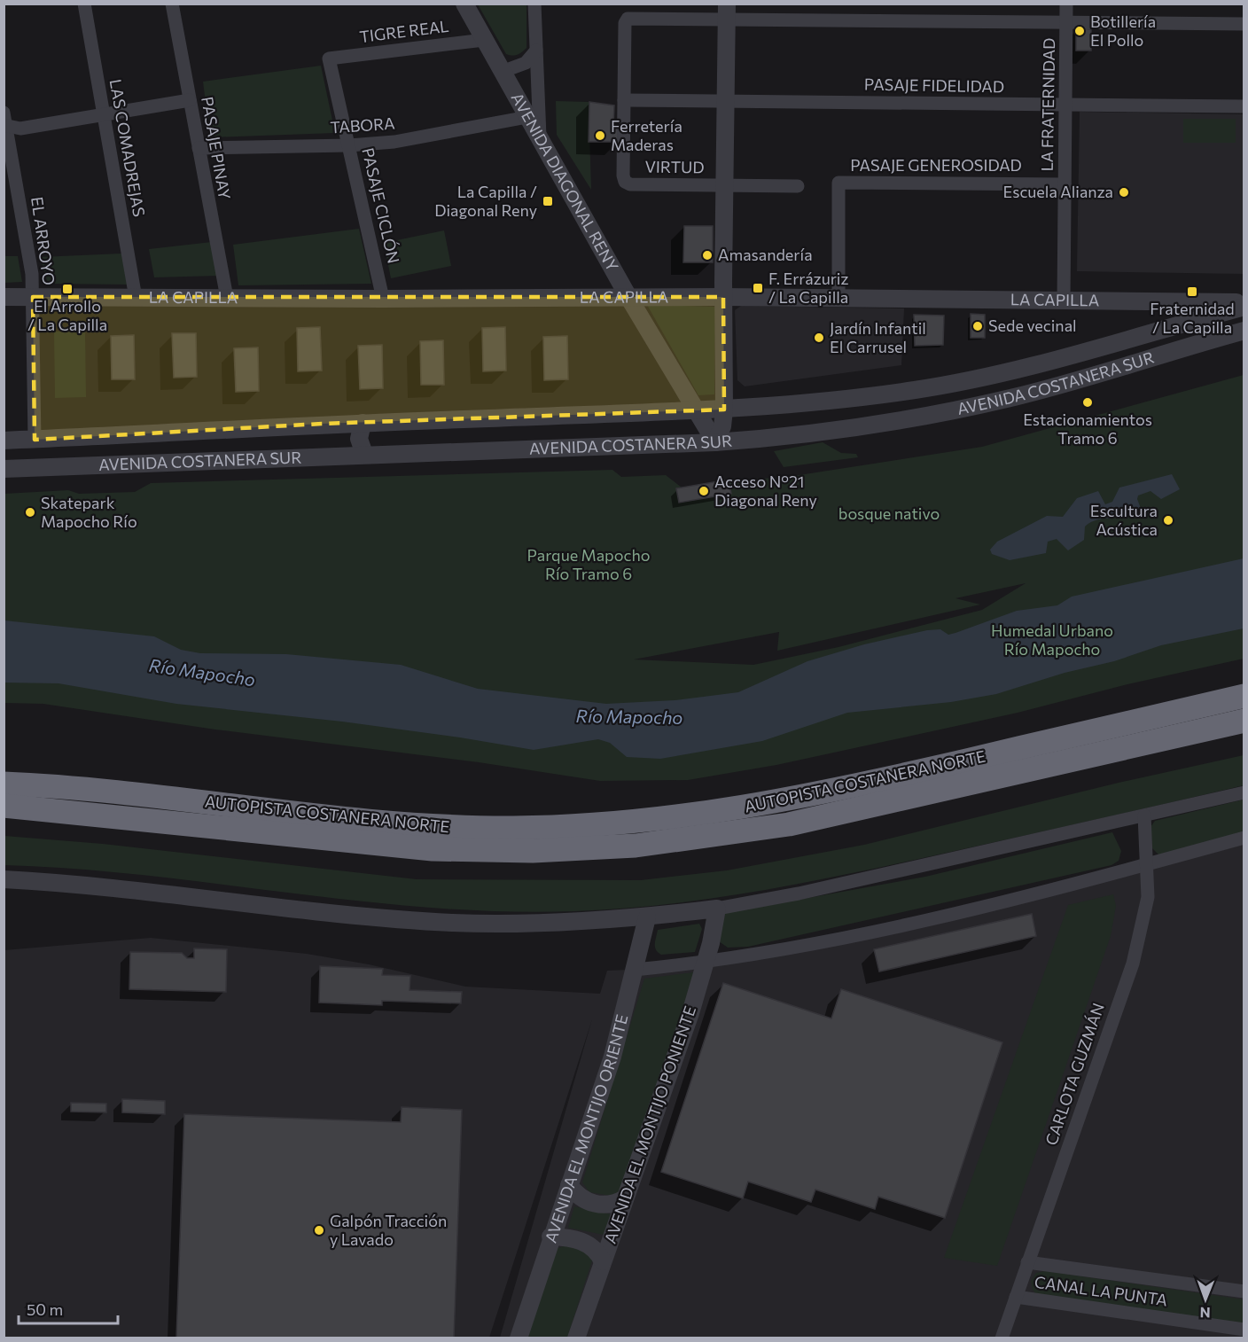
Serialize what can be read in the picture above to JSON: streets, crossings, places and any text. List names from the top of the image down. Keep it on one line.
{"streets":{"highway":["AUTOPISTA COSTANERA NORTE"],"street":["TIGRE REAL","PASAJE FIDELIDAD","LA FRATERNIDAD","TABORA","LAS COMADREJAS","PASAJE PINAY","PASAJE GENEROSIDAD","VIRTUD","AVENIDA DIAGONAL RENY","PASAJE CICLÓN","EL ARROYO","LA CAPILLA","AVENIDA COSTANERA SUR","CARLOTA GUZMÁN","AVENIDA EL MONTIJO PONIENTE","AVENIDA EL MONTIJO ORIENTE","CANAL LA PUNTA"]},"crossings":[["TIGRE REAL","AVENIDA DIAGONAL RENY"],["TIGRE REAL","PASAJE CICLÓN"],["PASAJE FIDELIDAD","LA FRATERNIDAD"],["PASAJE FIDELIDAD","VIRTUD"],["LA FRATERNIDAD","PASAJE GENEROSIDAD"],["LA FRATERNIDAD","LA CAPILLA"],["TABORA","PASAJE PINAY"],["TABORA","AVENIDA DIAGONAL RENY"],["TABORA","PASAJE CICLÓN"],["LAS COMADREJAS","LA CAPILLA"],["PASAJE PINAY","LA CAPILLA"],["PASAJE GENEROSIDAD","LA CAPILLA"],["AVENIDA DIAGONAL RENY","LA CAPILLA"],["AVENIDA DIAGONAL RENY","AVENIDA COSTANERA SUR"],["PASAJE CICLÓN","LA CAPILLA"],["EL ARROYO","LA CAPILLA"],["EL ARROYO","AVENIDA COSTANERA SUR"],["CARLOTA GUZMÁN","CANAL LA PUNTA"]],"water":["Río Mapocho"],"parks":["bosque nativo","Parque Mapocho Río Tramo 6","Humedal Urbano Río Mapocho"],"places":{"other":["Botillería El Pollo","Ferretería Maderas","Escuela Alianza","Amasandería","Sede vecinal","Jardín Infantil El Carrusel","Estacionamientos Tramo 6","Acceso N°21 Diagonal Reny","Skatepark Mapocho Río","Escultura Acústica","Galpón Tracción y Lavado"],"transit":["La Capilla / Diagonal Reny","F. Errázuriz / La Capilla","El Arrollo / La Capilla","Fraternidad / La Capilla"]},"scale_bar":"50 m","north":"bottom"}
